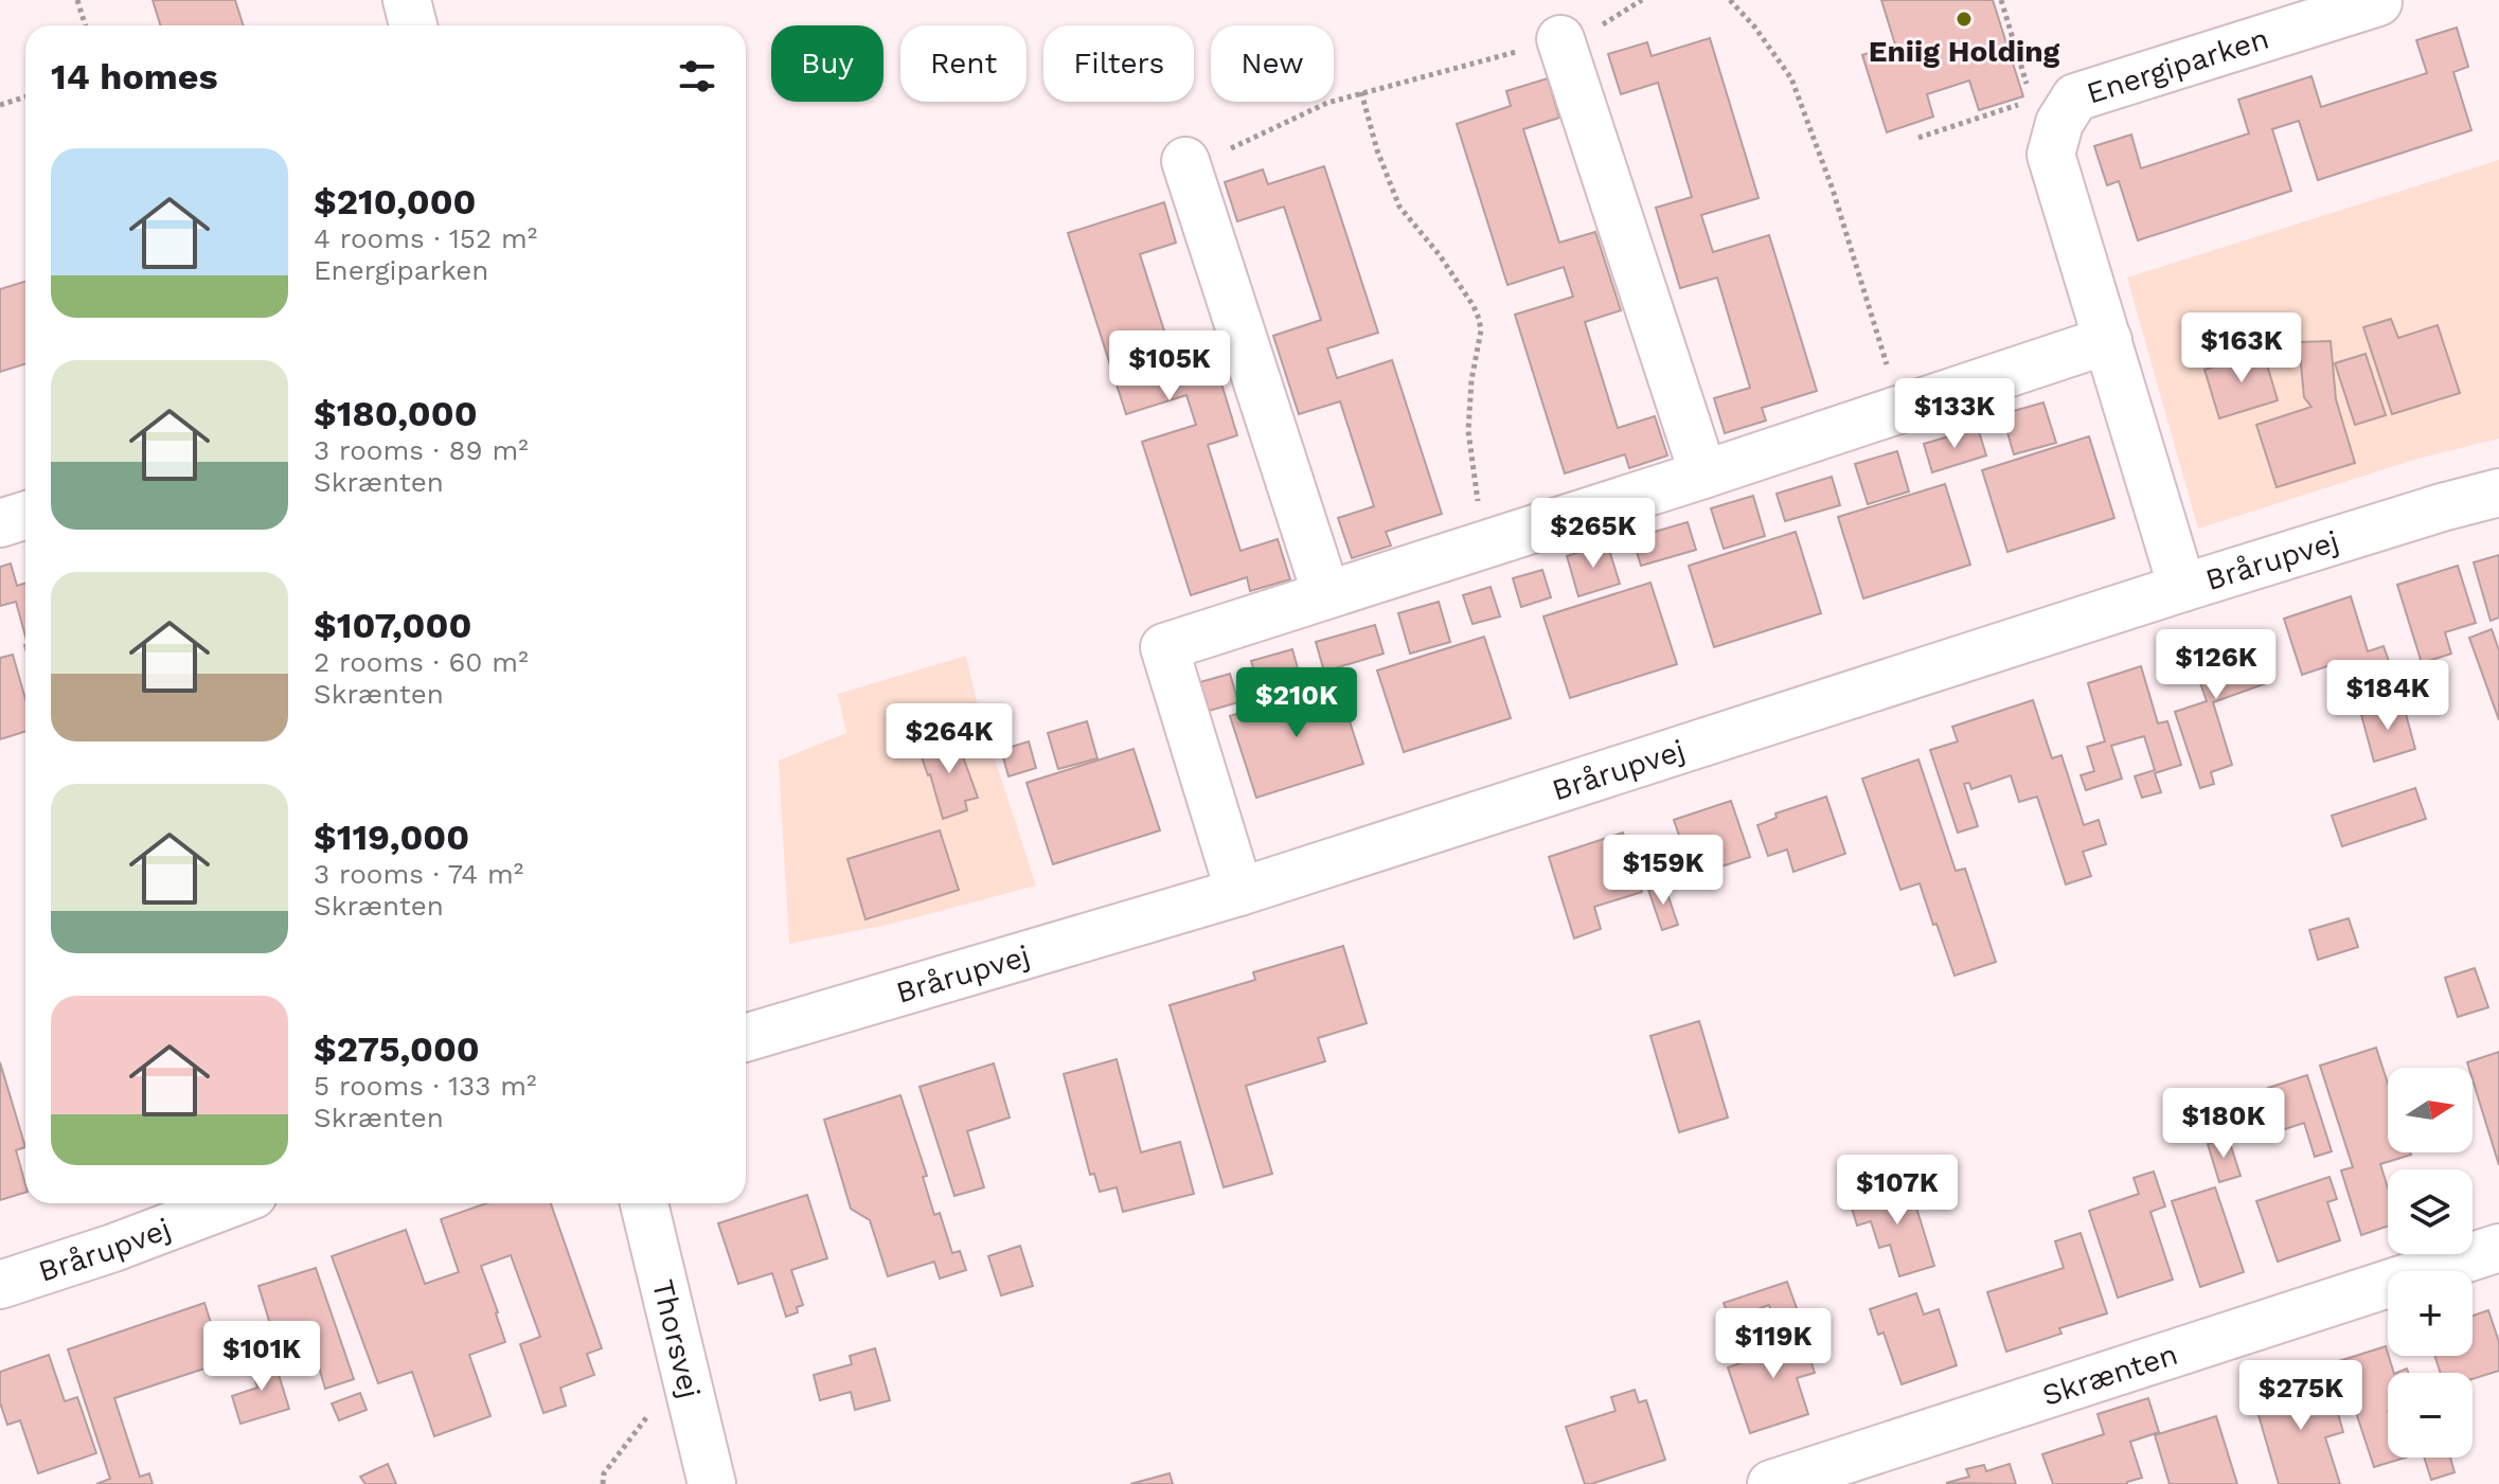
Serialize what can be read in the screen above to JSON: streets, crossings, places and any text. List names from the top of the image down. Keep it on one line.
{"streets":{"street":["Energiparken","Brårupvej","Thorsvej","Skrænten"]},"crossings":[["Energiparken","Brårupvej"]],"places":["Eniig Holding"],"north":"right","page":{"chip":["Buy","Rent","Filters","New"],"heading":"14 homes","list":[{"name":"$210,000","note":"4 rooms · 152 m² · Energiparken"},{"name":"$180,000","note":"3 rooms · 89 m² · Skrænten"},{"name":"$107,000","note":"2 rooms · 60 m² · Skrænten"},{"name":"$119,000","note":"3 rooms · 74 m² · Skrænten"},{"name":"$275,000","note":"5 rooms · 133 m² · Skrænten"}],"price":["$163K","$105K","$133K","$265K","$126K","$184K","$210K","$264K","$159K","$180K","$107K","$119K","$101K","$275K"],"map_buttons":["+","−"]}}
